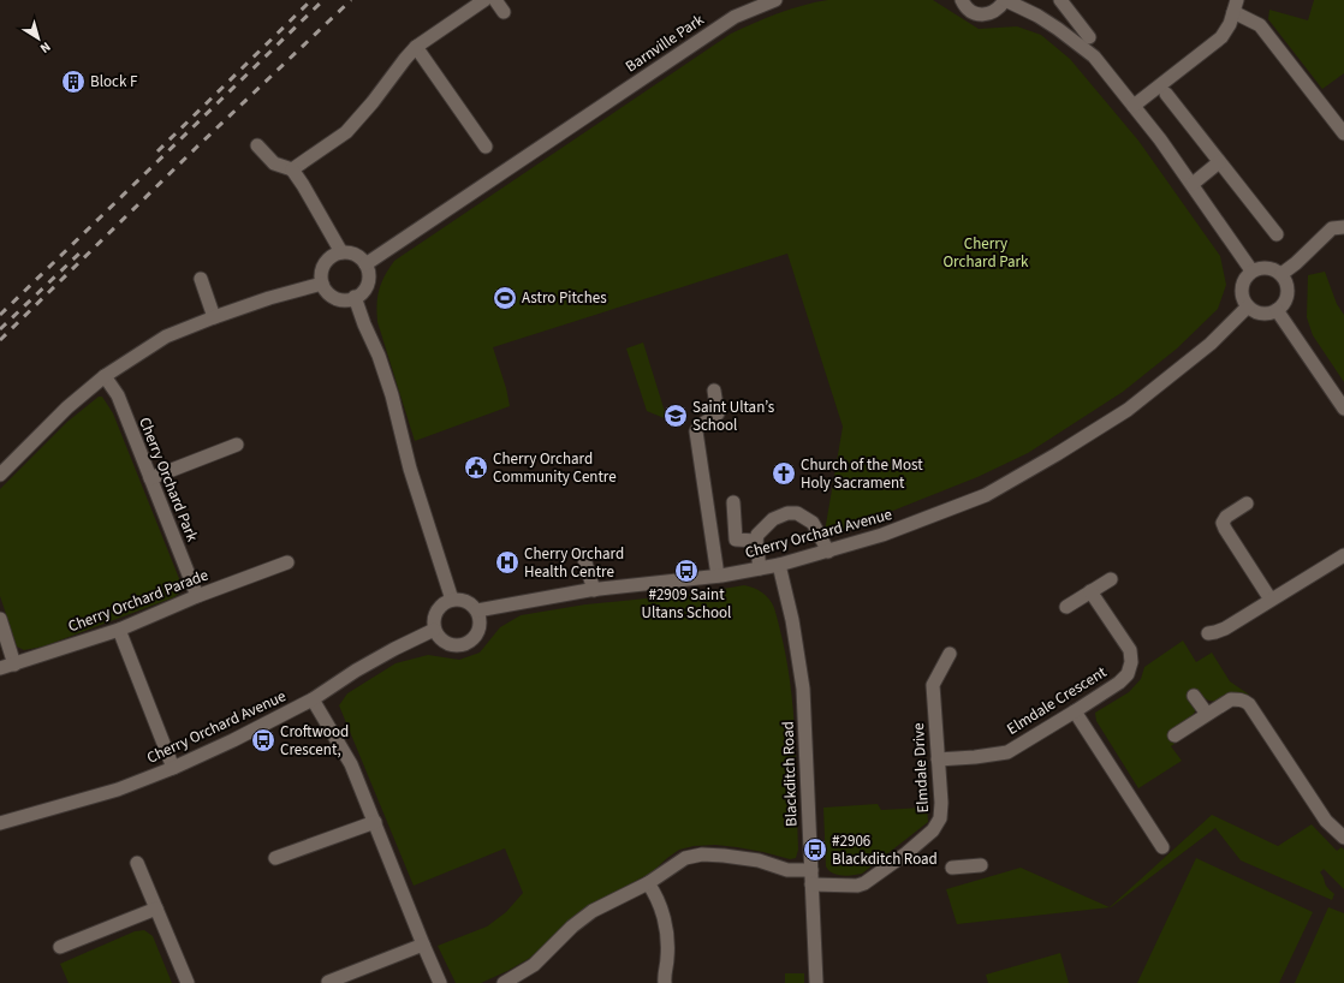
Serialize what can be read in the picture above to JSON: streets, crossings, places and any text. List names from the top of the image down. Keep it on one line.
{"streets":{"street":["Barnville Park","Cherry Orchard Park","Cherry Orchard Avenue","Cherry Orchard Parade","Elmdale Crescent","Elmdale Drive","Blackditch Road"]},"crossings":[["Cherry Orchard Park","Cherry Orchard Parade"],["Cherry Orchard Avenue","Blackditch Road"],["Elmdale Crescent","Elmdale Drive"],["Elmdale Drive","Blackditch Road"]],"parks":["Cherry Orchard Park"],"places":{"building":["Block F"],"sports":["Astro Pitches"],"school or university":["Saint Ultan’s School"],"public building":["Cherry Orchard Community Centre"],"church":["Church of the Most Holy Sacrament"],"hospital":["Cherry Orchard Health Centre"],"bus stop":["#2909 Saint Ultans School","Croftwood Crescent,","#2906 Blackditch Road"]},"north":"bottom right"}
